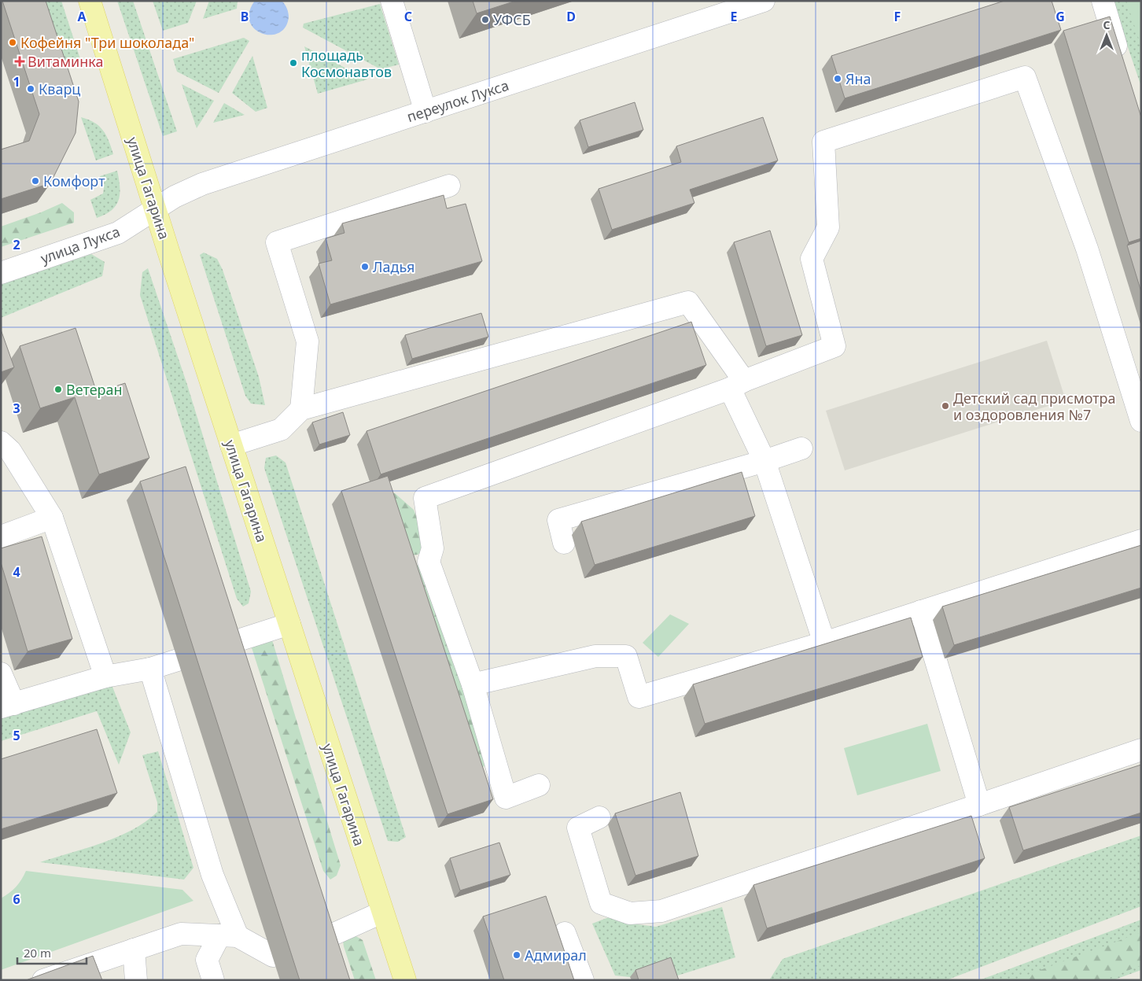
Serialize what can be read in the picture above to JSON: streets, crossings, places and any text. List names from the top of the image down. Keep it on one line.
{"streets":{"main road":["улица Гагарина"],"street":["переулок Лукса","улица Лукса"]},"crossings":[["переулок Лукса","улица Гагарина"],["переулок Лукса","улица Лукса"],["улица Гагарина","улица Лукса"]],"places":{"other":["УФСБ","Кофейня \"Три шоколада\"","площадь Космонавтов","Яна","Кварц","Комфорт","Ладья","Ветеран","Детский сад присмотра и оздоровления №7","Адмирал"],"health":["Витаминка"]},"scale_bar":"20 m","north":"top","grid":{"columns":["A","B","C","D","E","F","G"],"rows":["1","2","3","4","5","6"]}}
